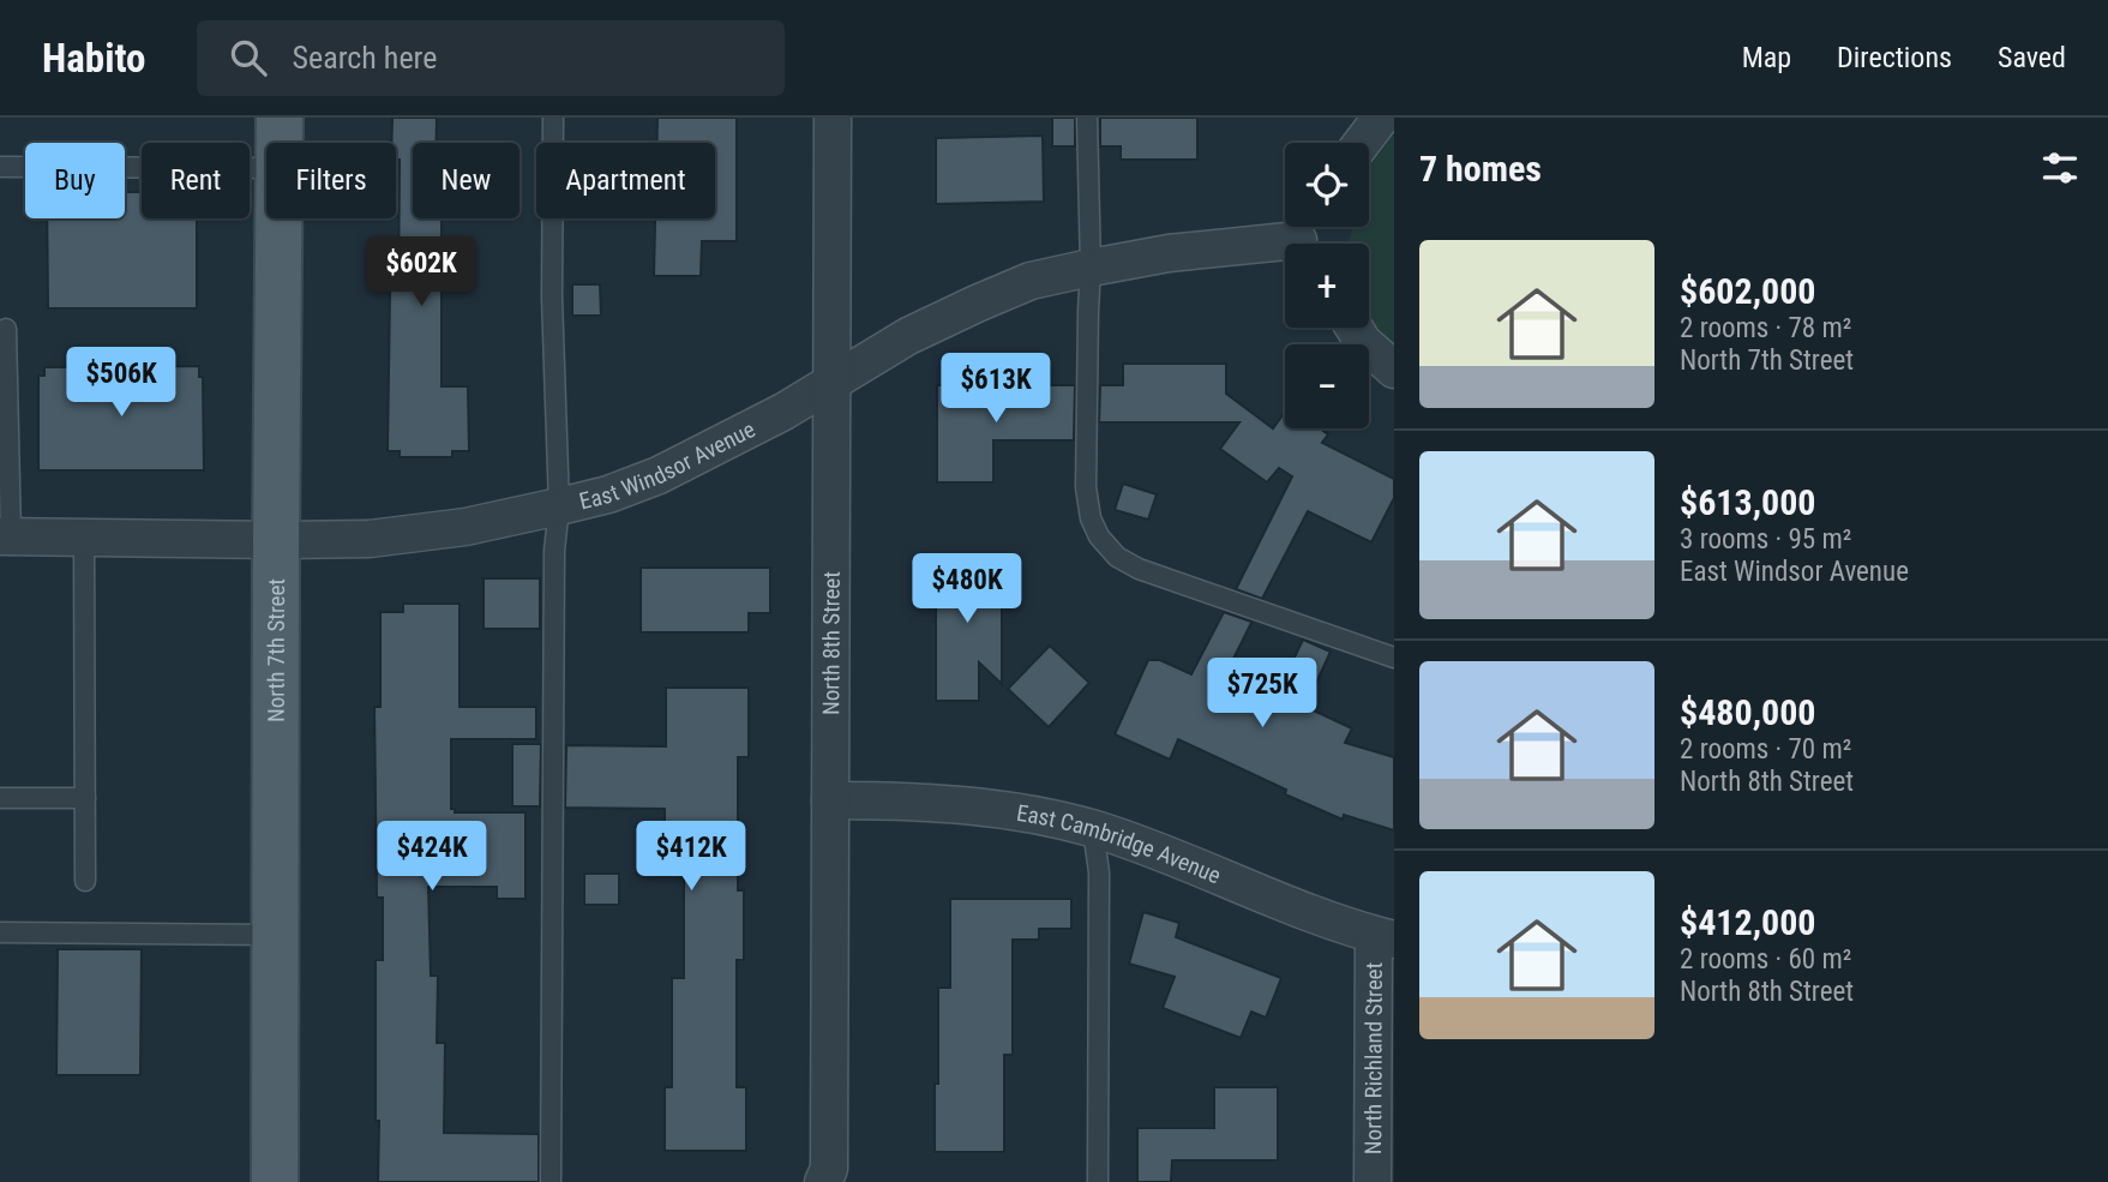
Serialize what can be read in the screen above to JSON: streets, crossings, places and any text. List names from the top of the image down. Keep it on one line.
{"streets":{"main road":["North 7th Street"],"street":["East Windsor Avenue","North 8th Street","East Cambridge Avenue","North Richland Street"]},"crossings":[["East Windsor Avenue","North 8th Street"],["East Windsor Avenue","North 7th Street"],["North 8th Street","East Cambridge Avenue"],["East Cambridge Avenue","North Richland Street"]],"page":{"header":"Habito","search":"Search here","nav":["Map","Directions","Saved"],"heading":"7 homes","map_buttons":["+","−"],"chip":["Buy","Rent","Filters","New","Apartment"],"list":[{"name":"$602,000","note":"2 rooms · 78 m² · North 7th Street"},{"name":"$613,000","note":"3 rooms · 95 m² · East Windsor Avenue"},{"name":"$480,000","note":"2 rooms · 70 m² · North 8th Street"},{"name":"$412,000","note":"2 rooms · 60 m² · North 8th Street"}],"price":["$602K","$506K","$613K","$480K","$725K","$424K","$412K"]}}
